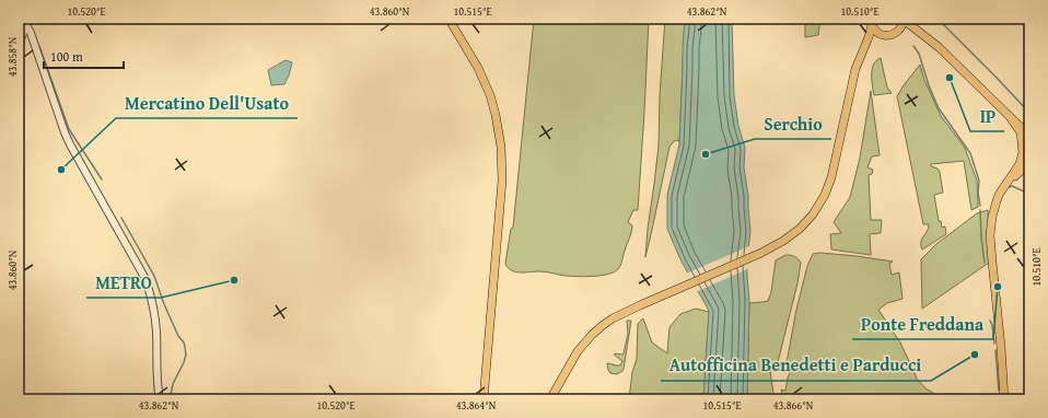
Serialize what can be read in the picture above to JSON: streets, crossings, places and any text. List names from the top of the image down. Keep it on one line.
{"places":["IP","Serchio","Mercatino Dell'Usato","METRO","Ponte Freddana","Autofficina Benedetti e Parducci"],"scale_bar":"100 m","coordinates":["10.520°E","43.860°N","10.515°E","43.862°N","10.510°E","43.858°N","43.864°N","43.866°N"]}
